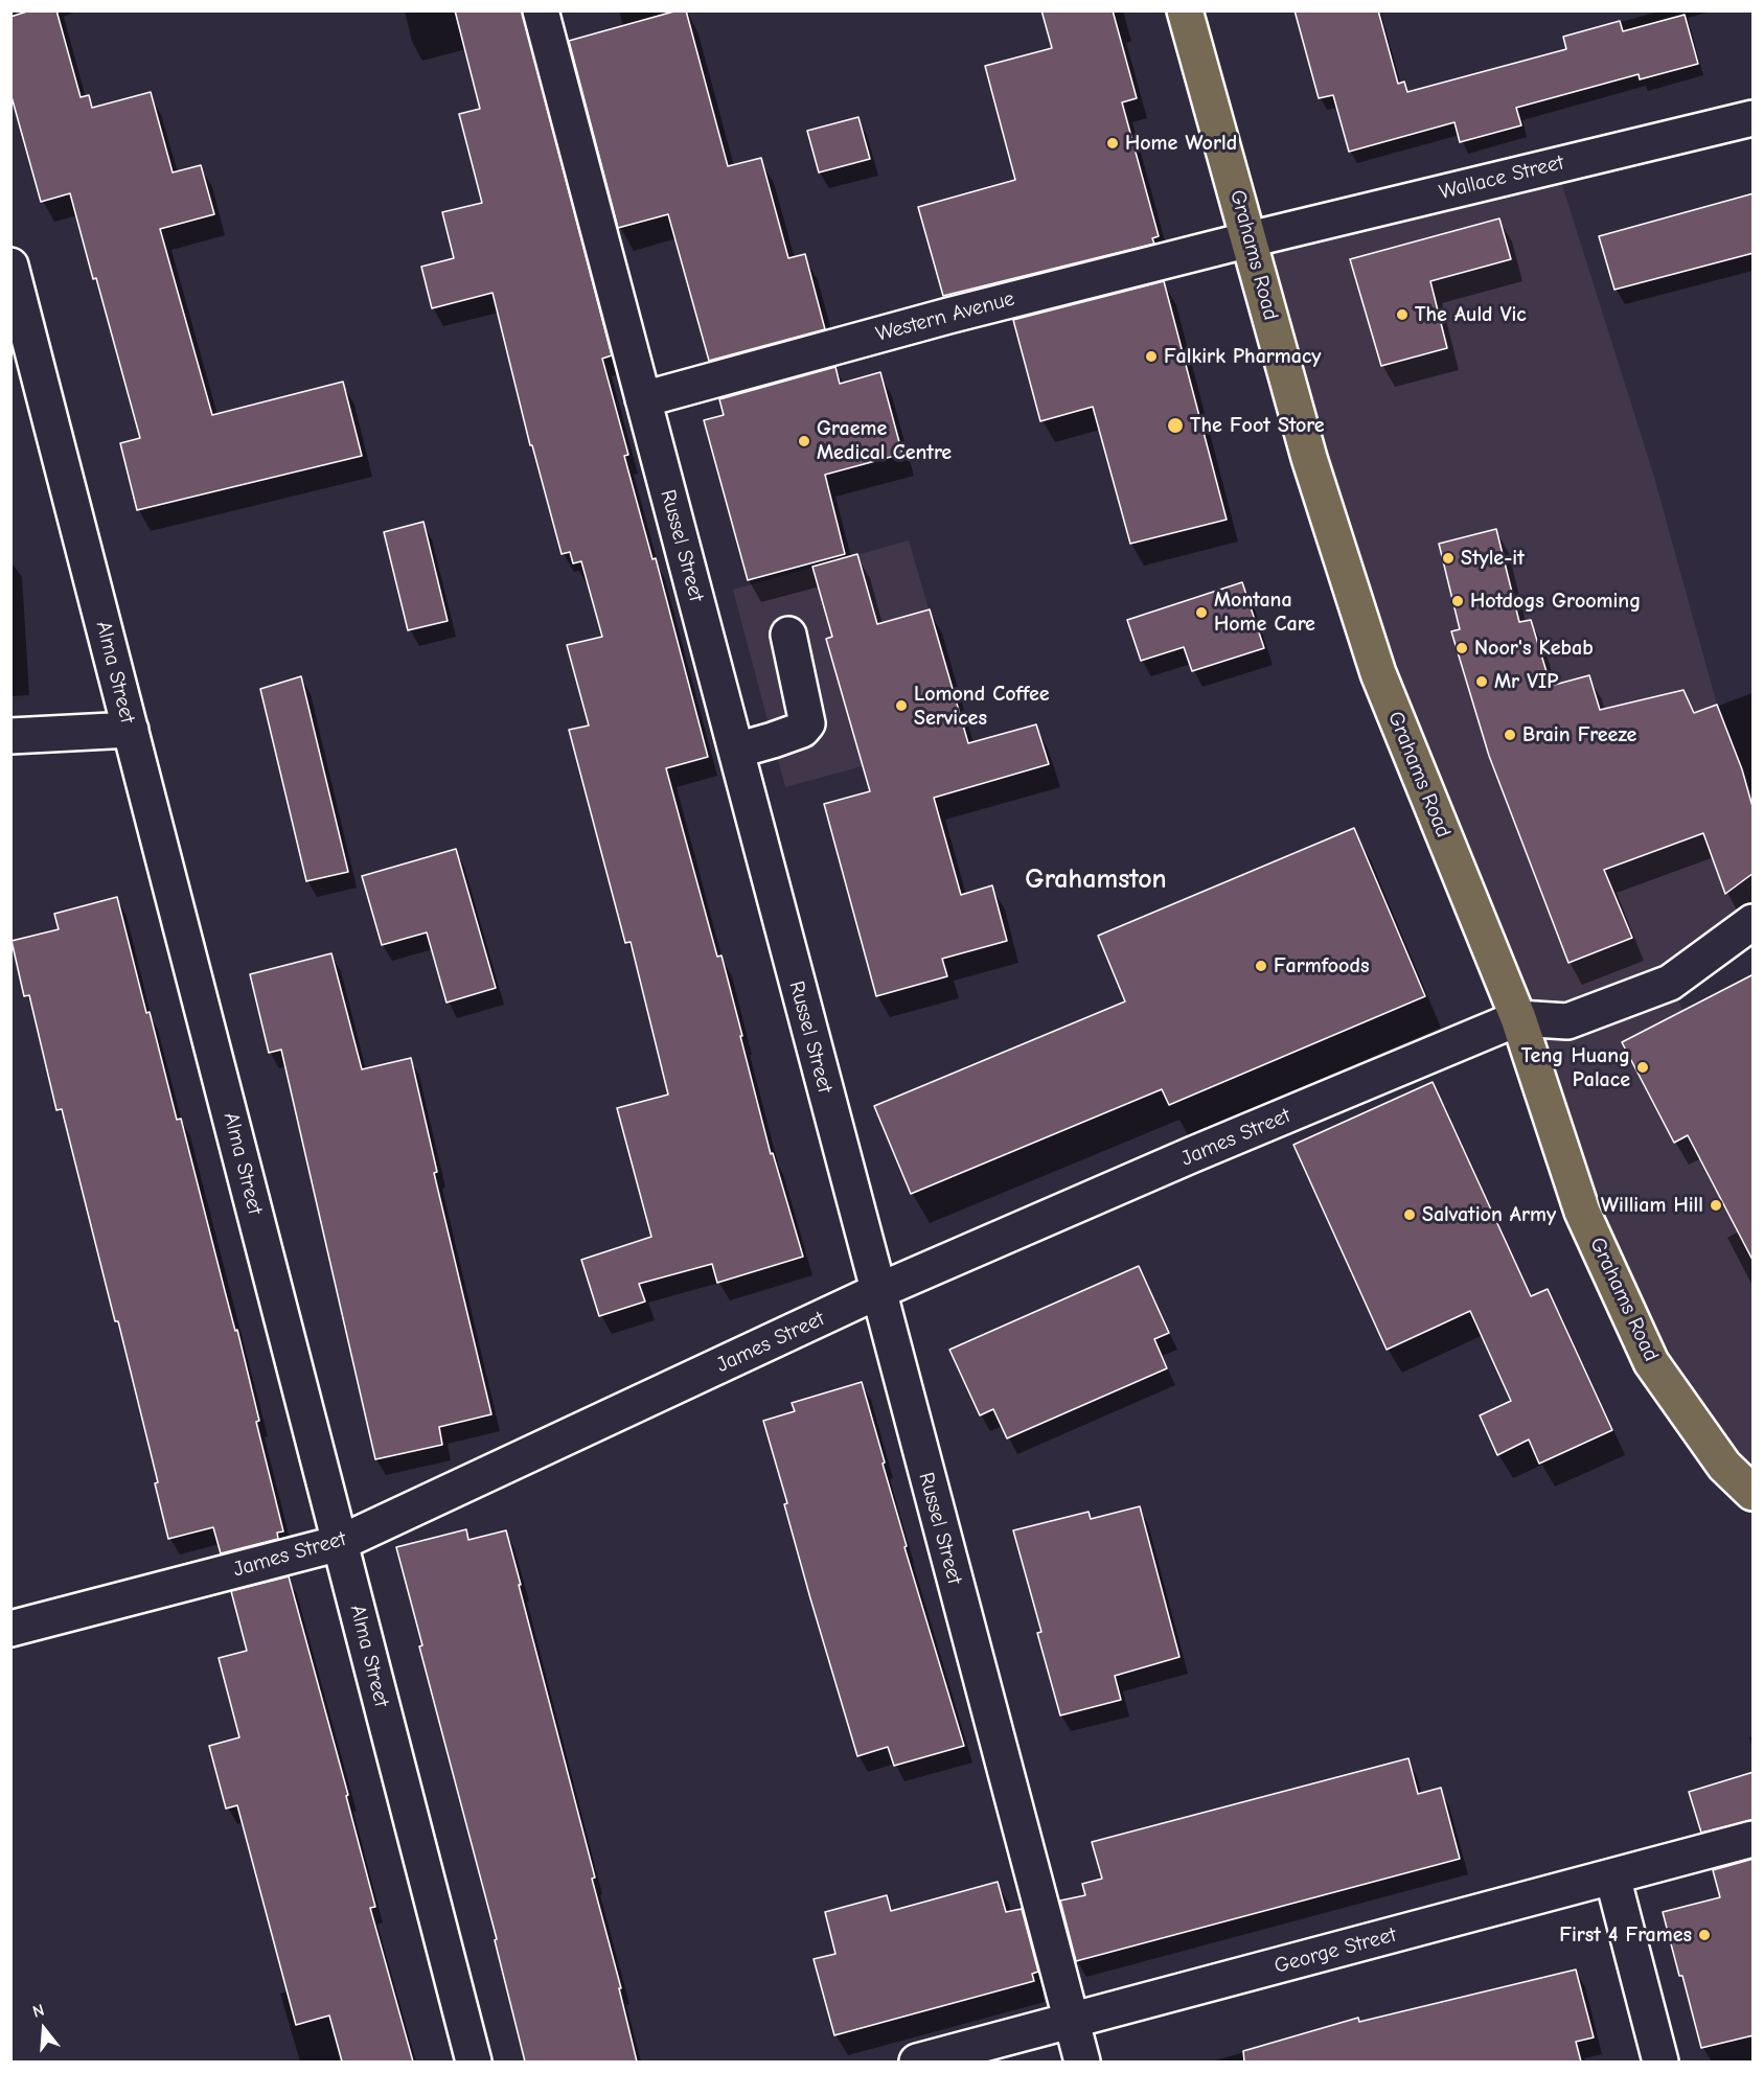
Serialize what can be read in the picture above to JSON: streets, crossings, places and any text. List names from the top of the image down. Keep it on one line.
{"streets":{"main road":["Grahams Road"],"street":["Wallace Street","Western Avenue","Russel Street","Alma Street","James Street","George Street"]},"crossings":[["Wallace Street","Grahams Road"],["Wallace Street","Western Avenue"],["Grahams Road","Western Avenue"],["Grahams Road","James Street"],["Western Avenue","Russel Street"],["Russel Street","James Street"],["Russel Street","George Street"],["Alma Street","James Street"]],"districts":["Grahamston"],"places":["Home World","The Auld Vic","Falkirk Pharmacy","The Foot Store","Graeme Medical Centre","Style-it","Hotdogs Grooming","Montana Home Care","Noor's Kebab","Mr VIP","Lomond Coffee Services","Brain Freeze","Farmfoods","Teng Huang Palace","William Hill","Salvation Army","First 4 Frames"],"north":"top"}
